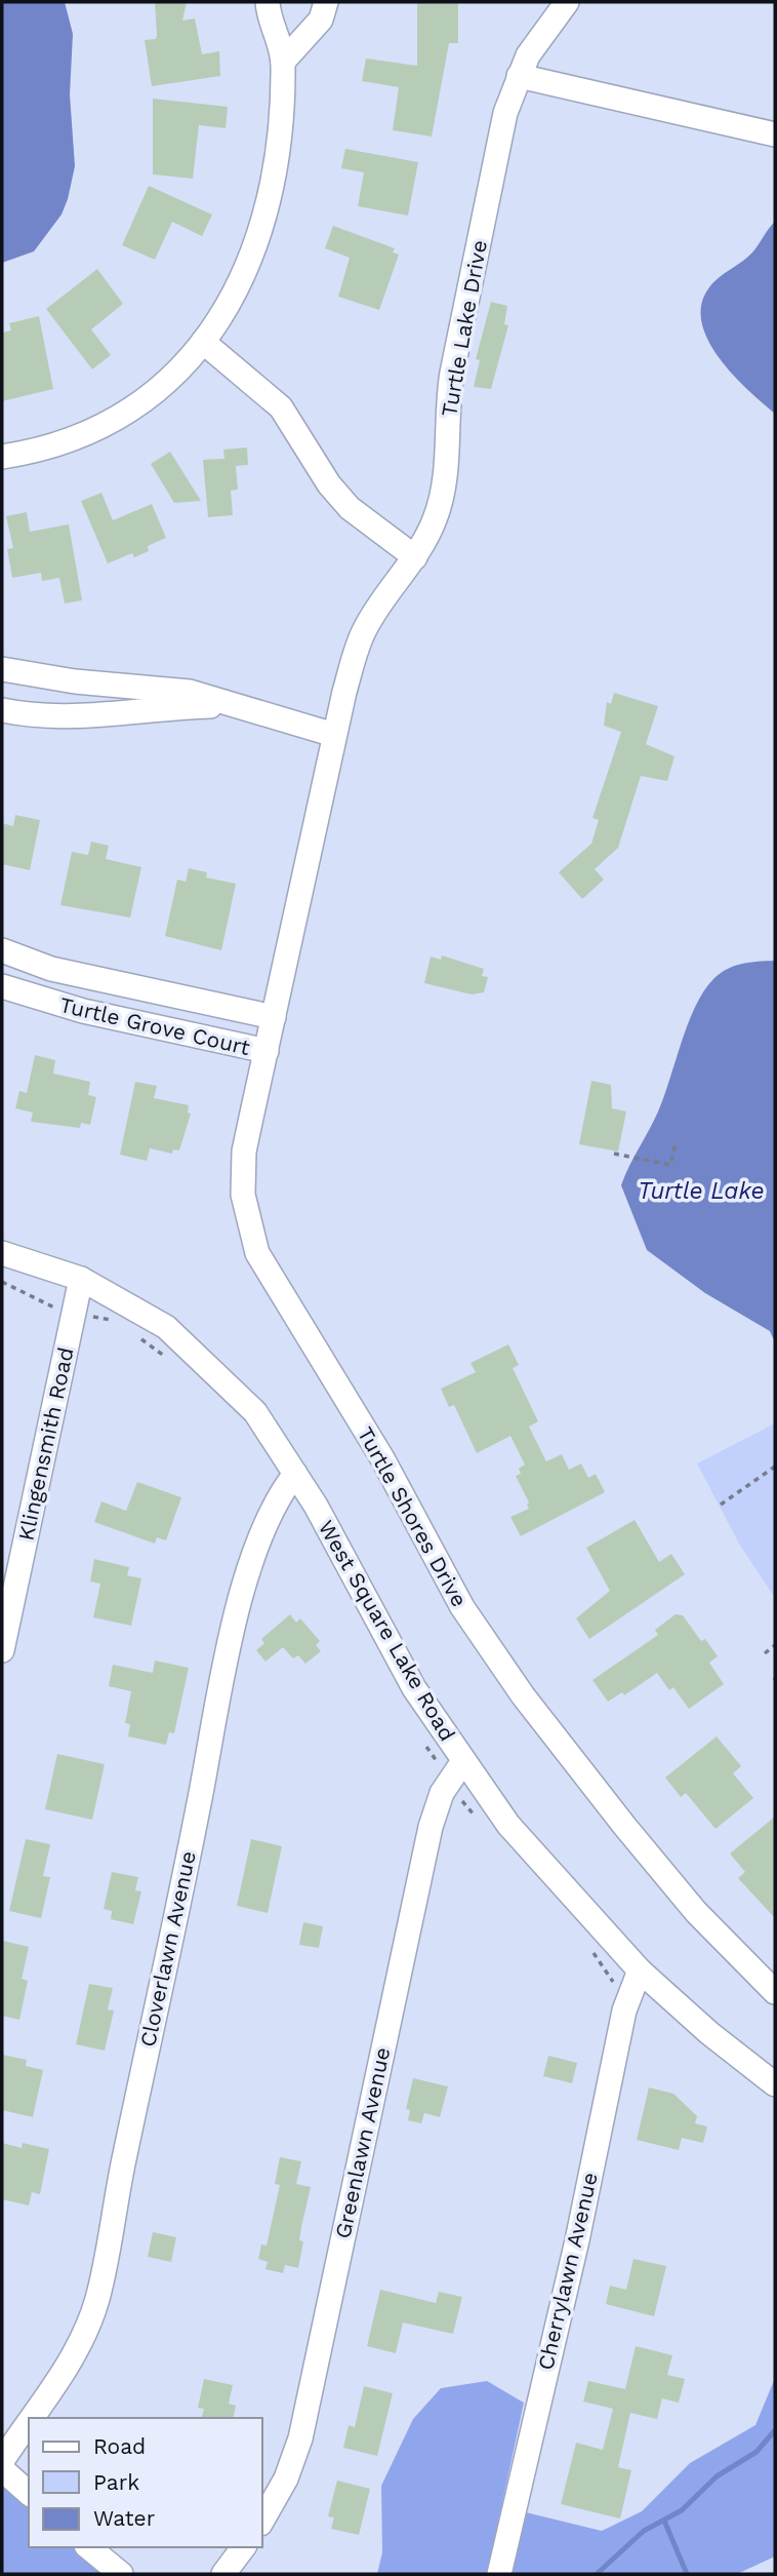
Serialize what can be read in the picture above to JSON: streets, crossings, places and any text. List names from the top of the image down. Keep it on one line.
{"streets":{"street":["Turtle Lake Drive","Turtle Grove Court","Klingensmith Road","Turtle Shores Drive","West Square Lake Road","Cloverlawn Avenue","Greenlawn Avenue","Cherrylawn Avenue"]},"crossings":[["Turtle Lake Drive","Turtle Shores Drive"],["Turtle Grove Court","Turtle Shores Drive"],["Klingensmith Road","West Square Lake Road"],["West Square Lake Road","Cloverlawn Avenue"],["West Square Lake Road","Greenlawn Avenue"],["West Square Lake Road","Cherrylawn Avenue"]],"water":["Turtle Lake"],"legend":["Road","Park","Water"]}
